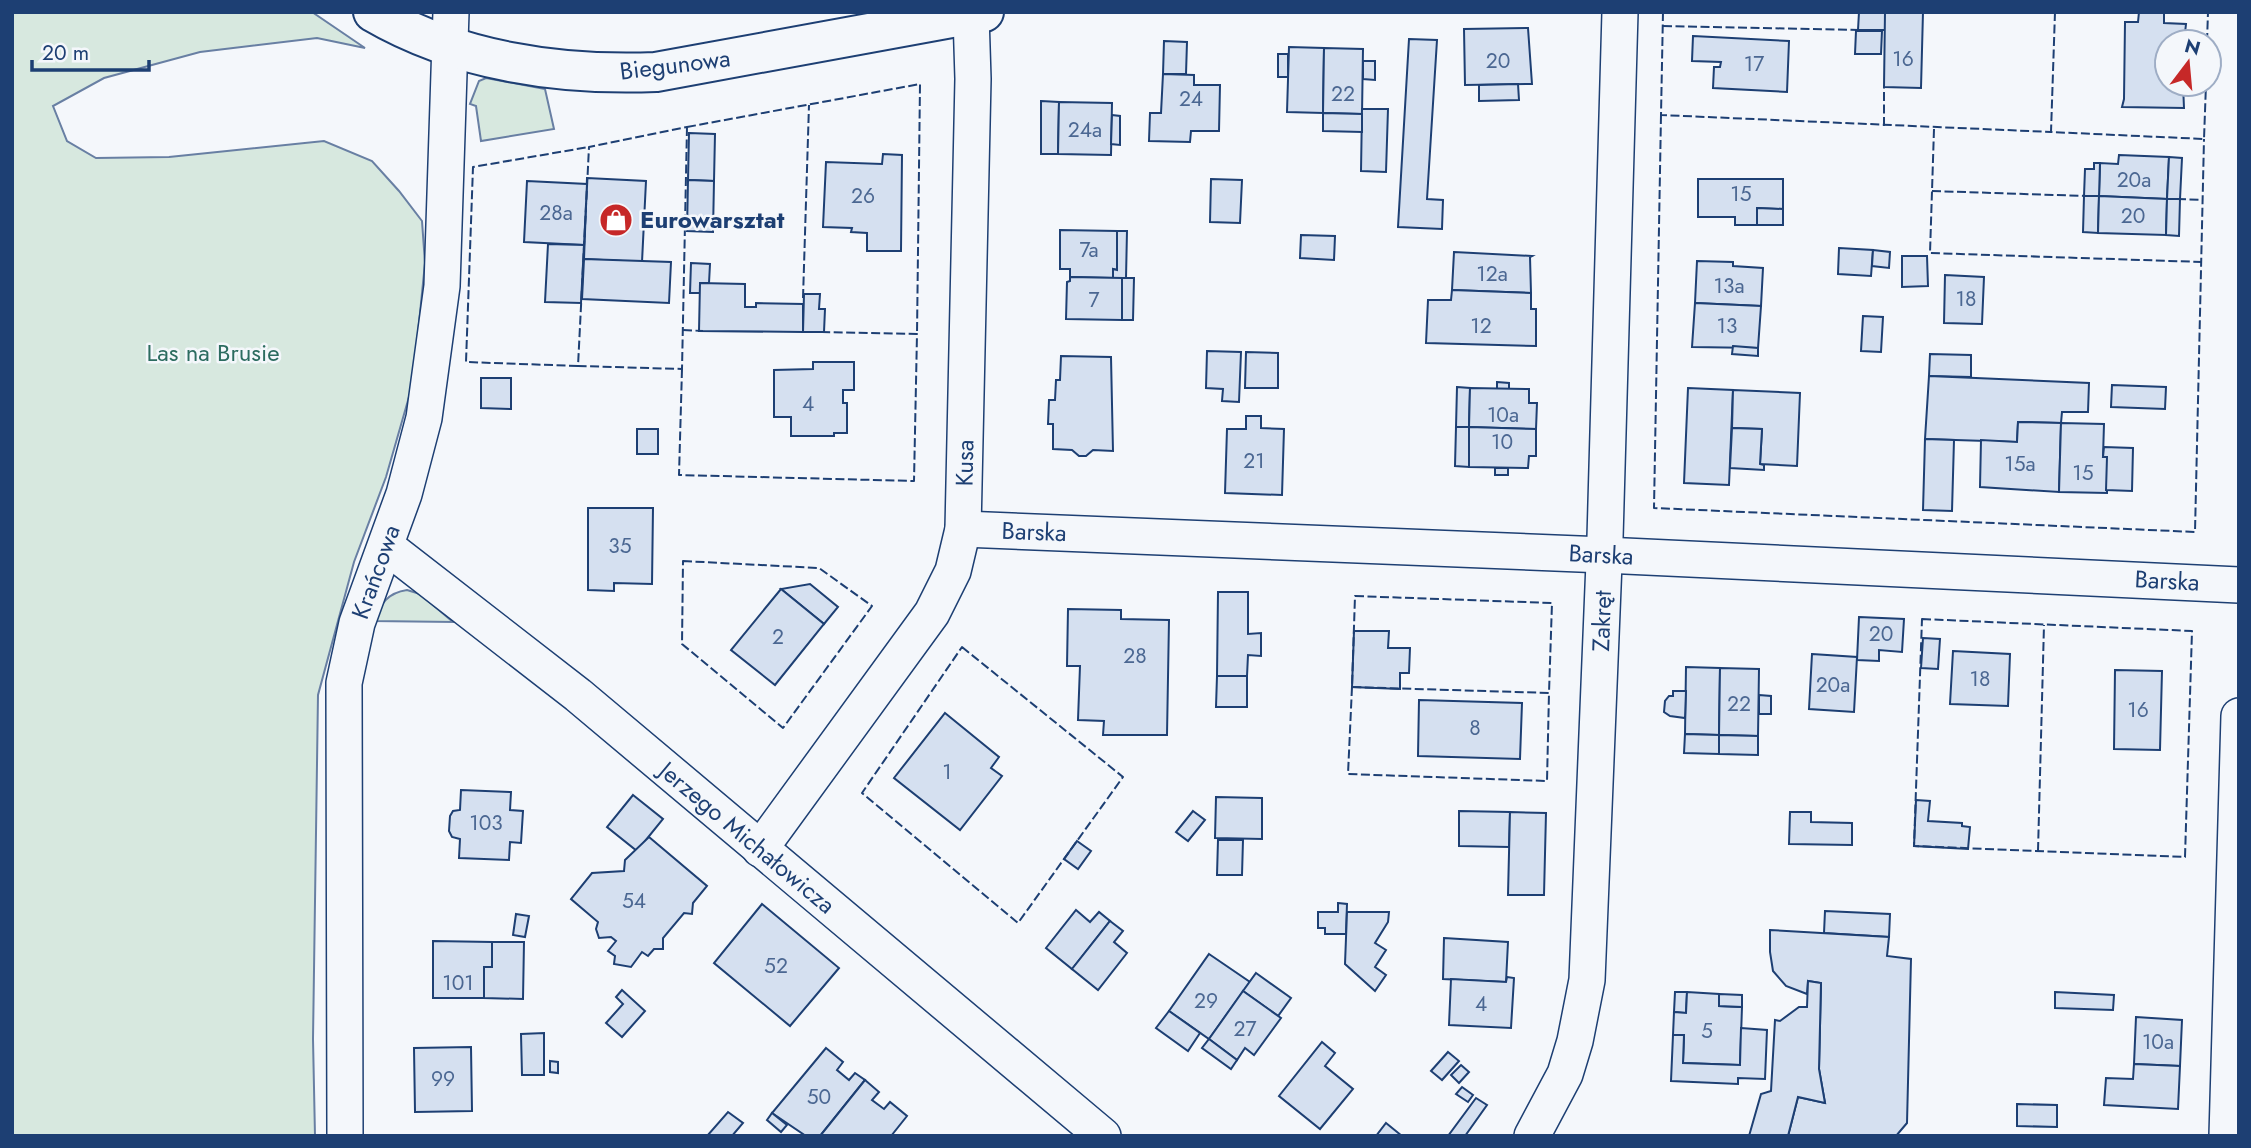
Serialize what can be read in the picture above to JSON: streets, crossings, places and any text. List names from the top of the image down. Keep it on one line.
{"streets":{"street":["Biegunowa","Kusa","Barska","Krańcowa","Zakręt","Jerzego Michałowicza"]},"crossings":[["Biegunowa","Kusa"],["Biegunowa","Krańcowa"],["Kusa","Barska"],["Kusa","Jerzego Michałowicza"],["Barska","Zakręt"],["Krańcowa","Jerzego Michałowicza"]],"parks":["Las na Brusie"],"places":{"shop":["Eurowarsztat"]},"house_numbers":["16","20","17","22","24","24a","20a","15","26","28a","20","7a","12a","13a","18","7","12","13","4","10a","10","21","15a","15","35","20","2","28","18","20a","22","16","8","1","103","54","52","101","29","4","27","5","10a","99","50"],"scale_bar":"20 m","north":"top"}
